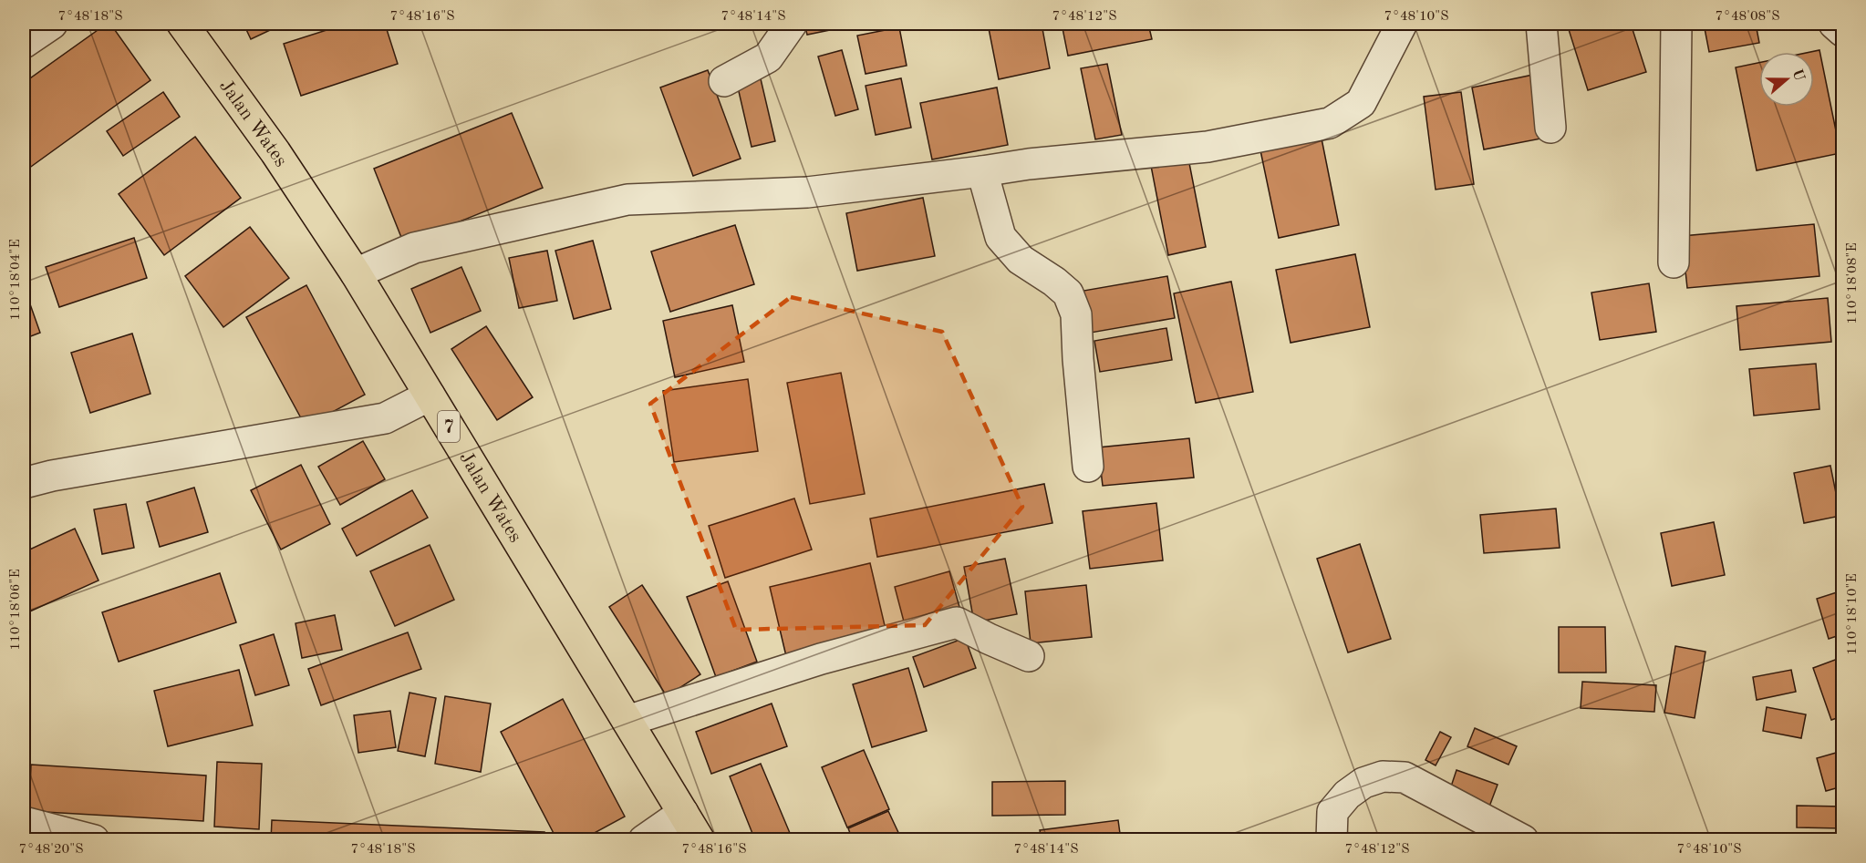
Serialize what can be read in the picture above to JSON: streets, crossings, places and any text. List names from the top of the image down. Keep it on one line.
{"streets":{"highway":["Jalan Wates","7"]},"north":"right","coordinates":["7°48'18\"S","7°48'16\"S","7°48'14\"S","7°48'12\"S","7°48'10\"S","7°48'08\"S","110°18'04\"E","110°18'08\"E","110°18'06\"E","110°18'10\"E","7°48'20\"S"]}
